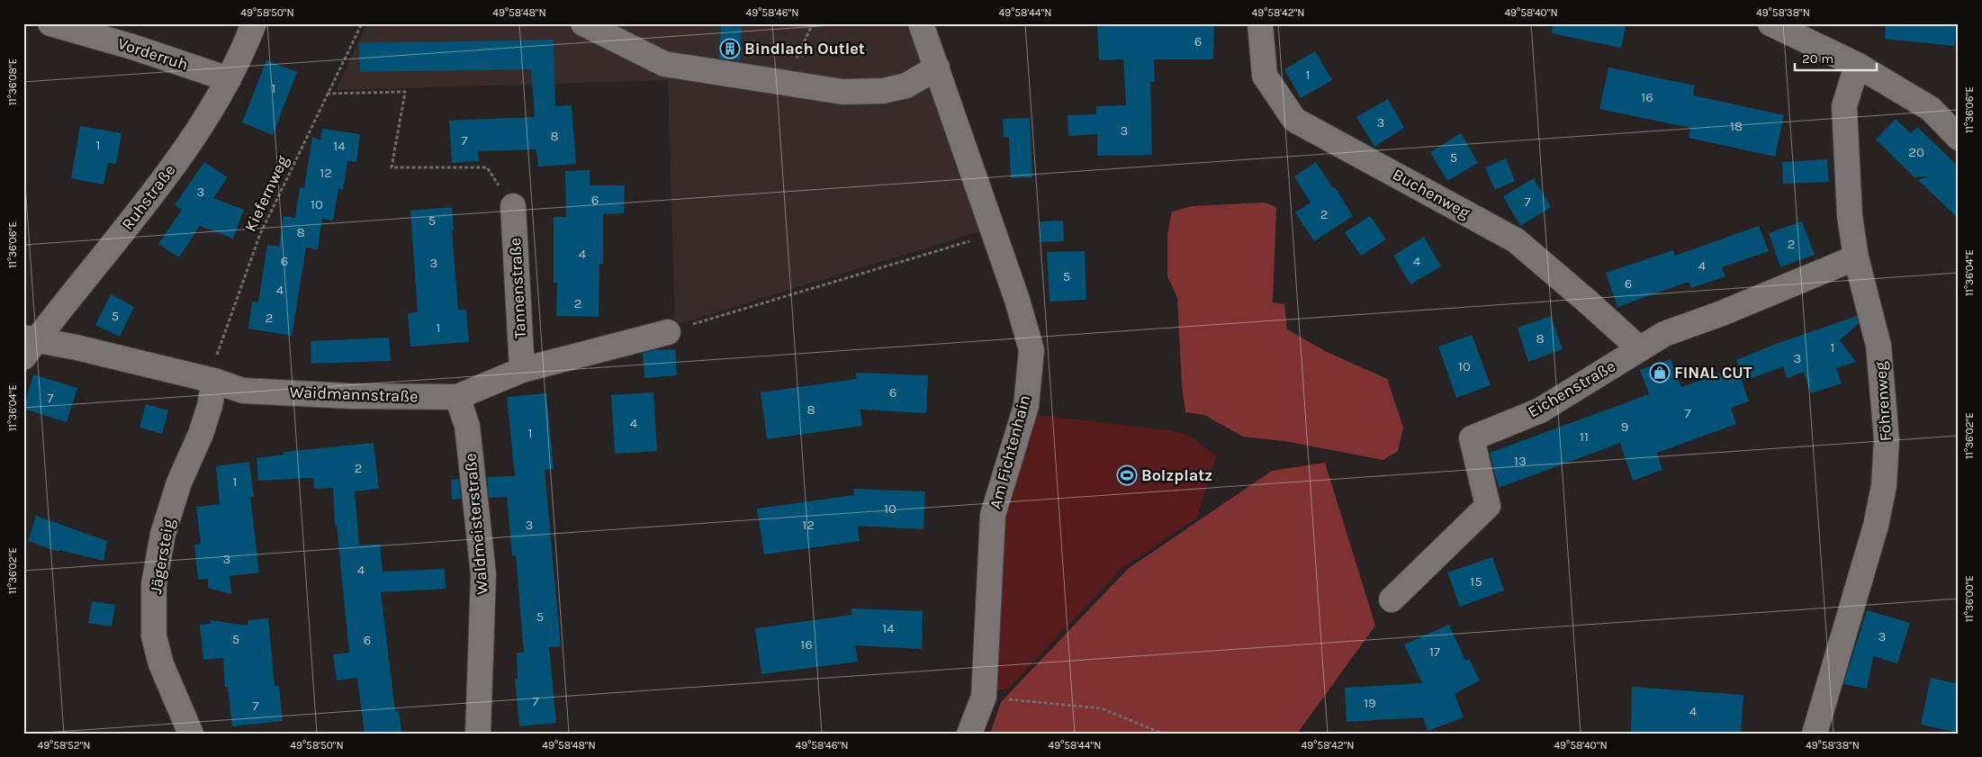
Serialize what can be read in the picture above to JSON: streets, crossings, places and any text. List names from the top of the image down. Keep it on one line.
{"streets":{"street":["Vorderruh","Buchenweg","Ruhstraße","Tannenstraße","Eichenstraße","Waidmannstraße","Föhrenweg","Am Fichtenhain","Waldmeisterstraße","Jägersteig"],"path":["Kiefernweg"]},"crossings":[["Vorderruh","Ruhstraße"],["Kiefernweg","Waidmannstraße"],["Kiefernweg","Jägersteig"],["Buchenweg","Eichenstraße"],["Ruhstraße","Waidmannstraße"],["Tannenstraße","Waidmannstraße"],["Eichenstraße","Föhrenweg"],["Waidmannstraße","Waldmeisterstraße"],["Waidmannstraße","Jägersteig"]],"places":{"building":["Bindlach Outlet"],"shop":["FINAL CUT"],"sports":["Bolzplatz"]},"house_numbers":["6","1","1","16","3","18","3","8","7","1","14","20","5","12","3","6","7","10","2","5","8","2","4","6","4","3","4","5","6","4","2","5","2","1","8","1","3","10","6","7","8","7","4","9","1","11","13","2","1","10","3","12","3","4","15","5","14","3","5","6","16","17","7","19","7","4"],"scale_bar":"20 m","coordinates":["49°58'50\"N","49°58'48\"N","49°58'46\"N","49°58'44\"N","49°58'42\"N","49°58'40\"N","49°58'38\"N","11°36'08\"E","11°36'06\"E","11°36'04\"E","11°36'02\"E","11°36'00\"E","49°58'52\"N"]}
